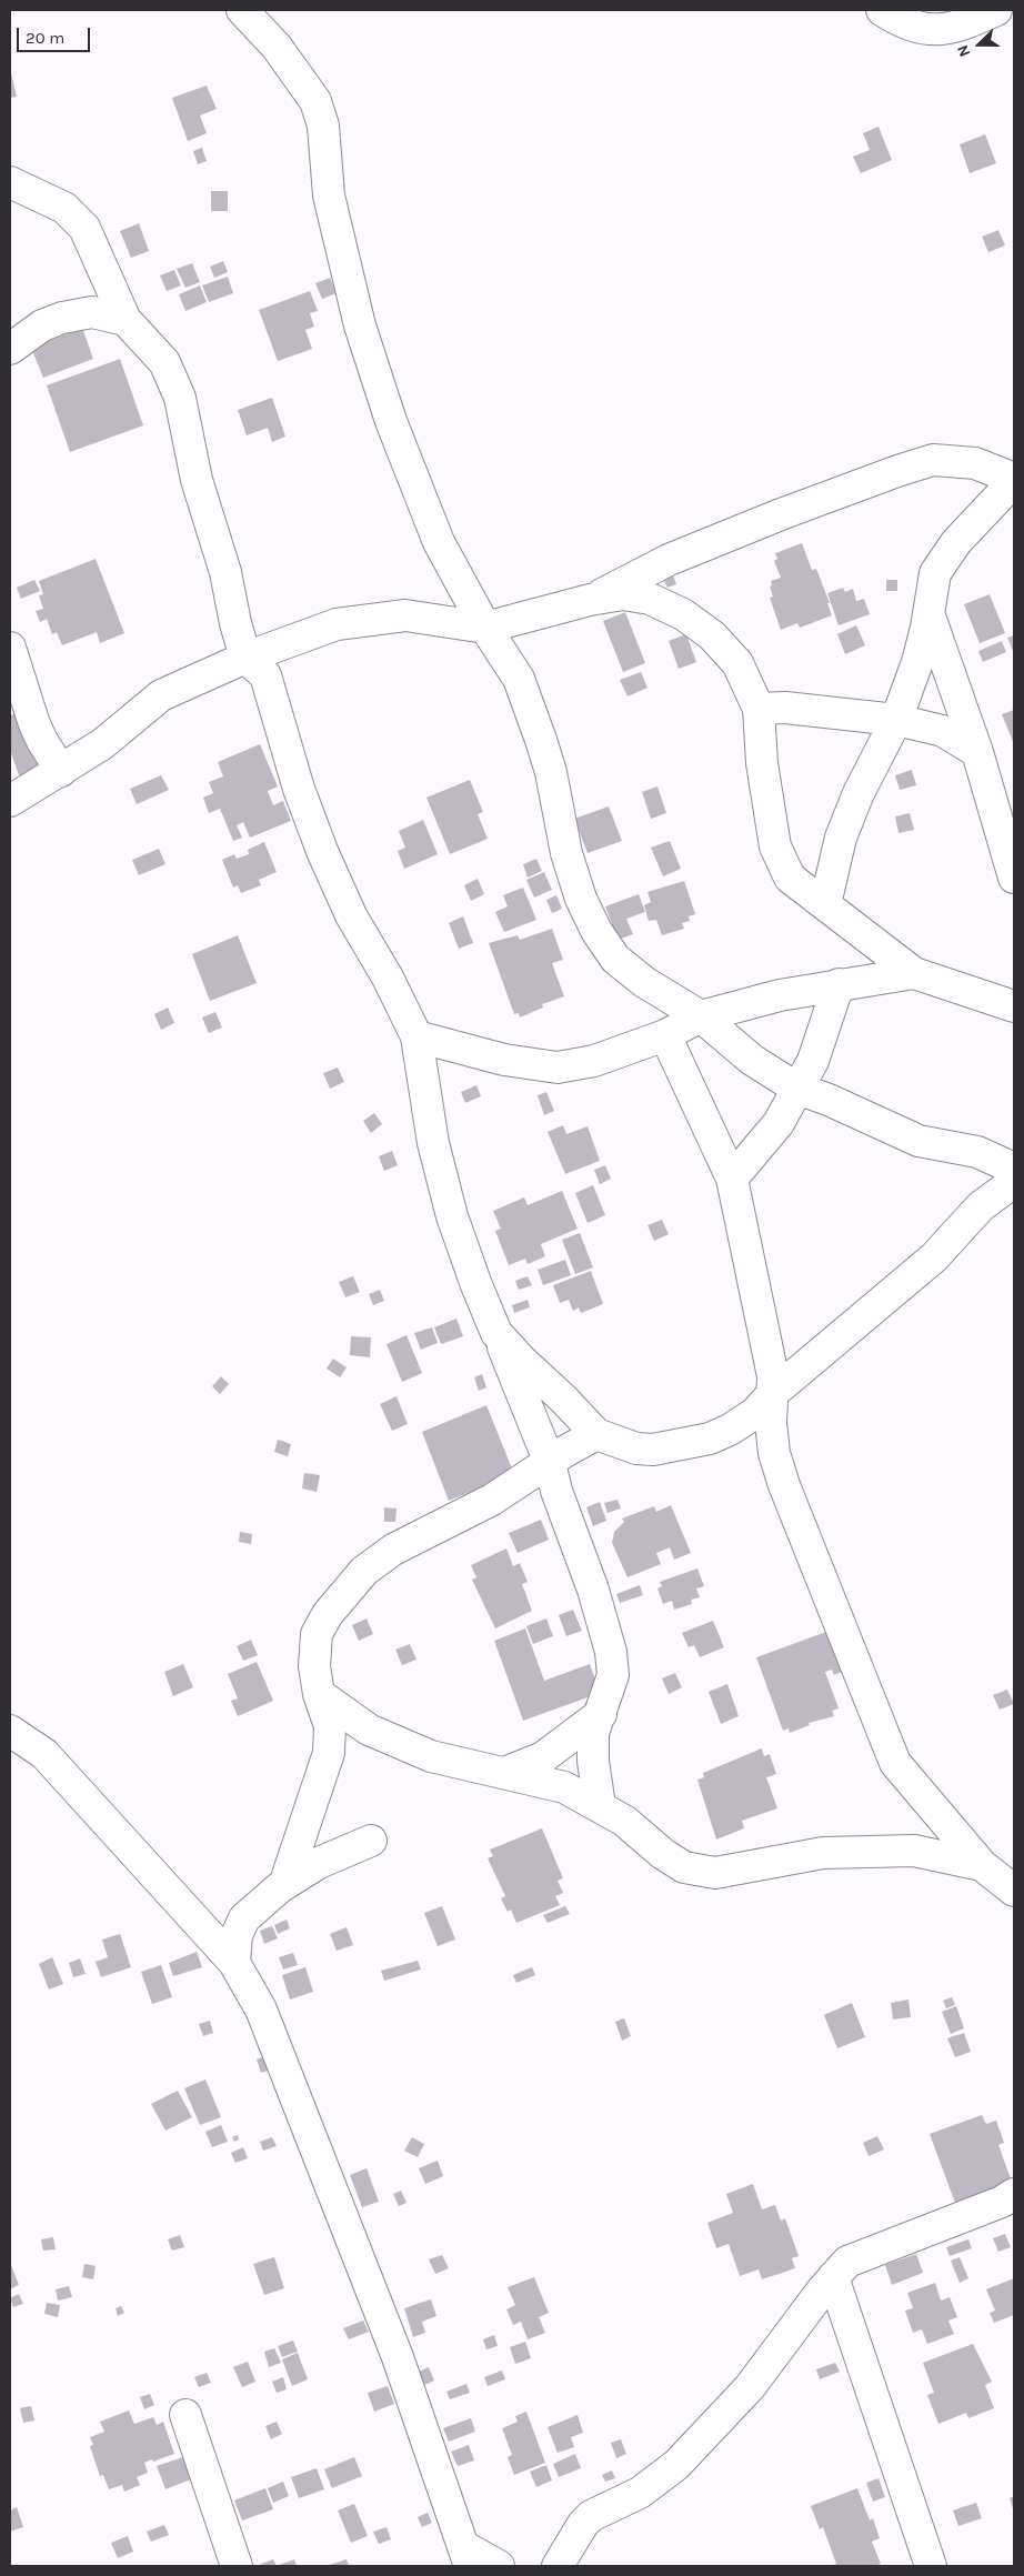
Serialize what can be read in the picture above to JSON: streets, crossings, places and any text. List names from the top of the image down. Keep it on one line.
{"scale_bar":"20 m","north":"left"}
